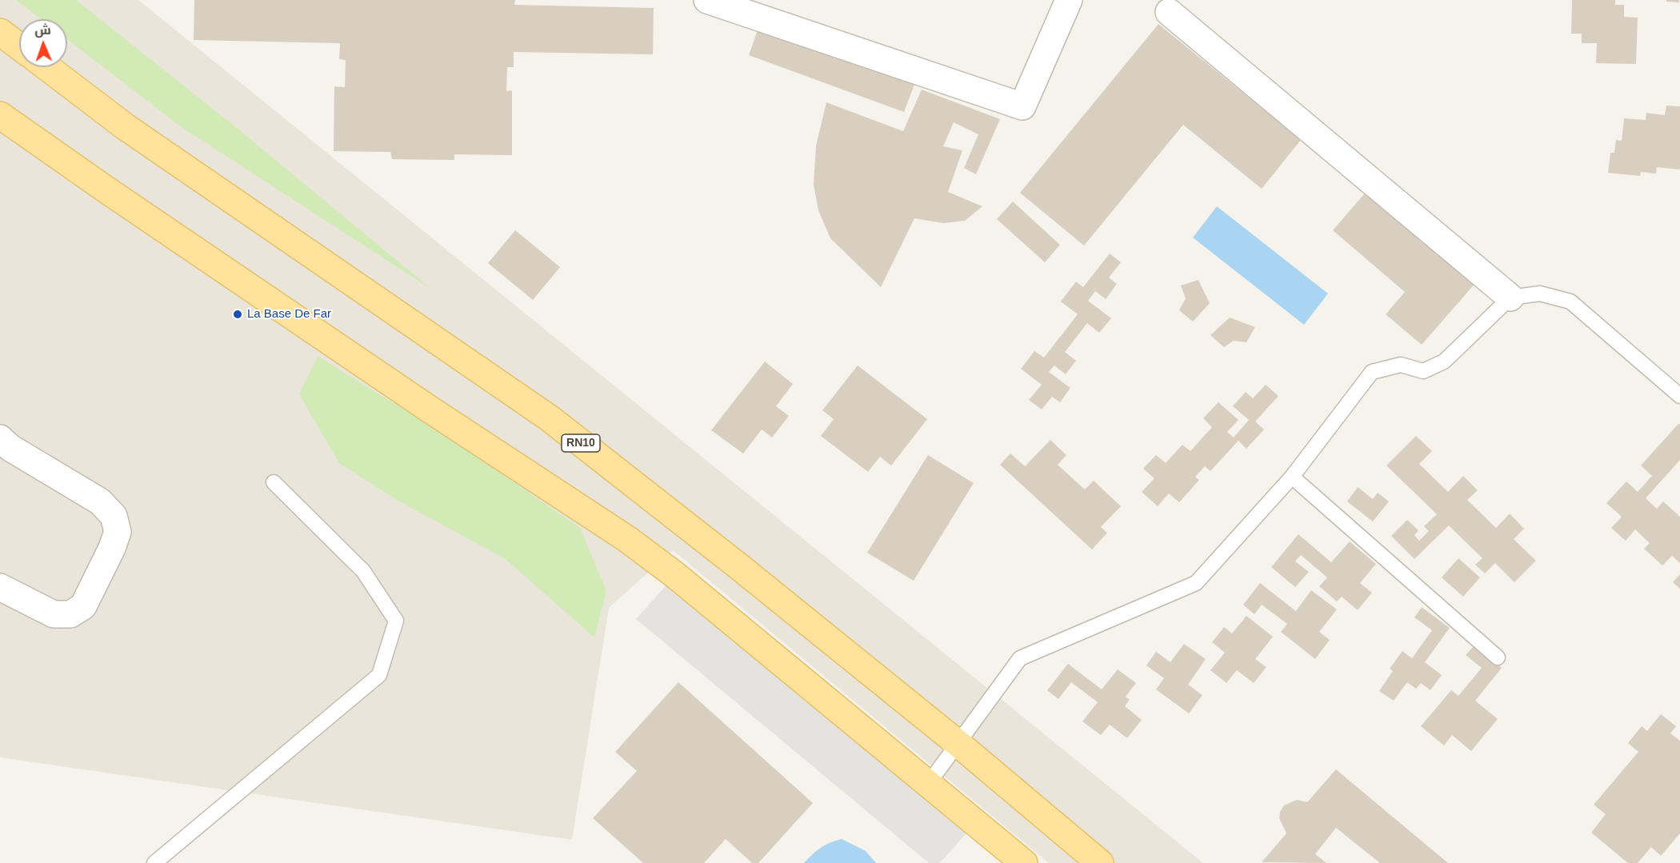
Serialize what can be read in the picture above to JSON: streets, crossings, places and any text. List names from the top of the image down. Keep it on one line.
{"streets":{"main road":["RN10"]},"places":["La Base De Far"],"north":"top"}
